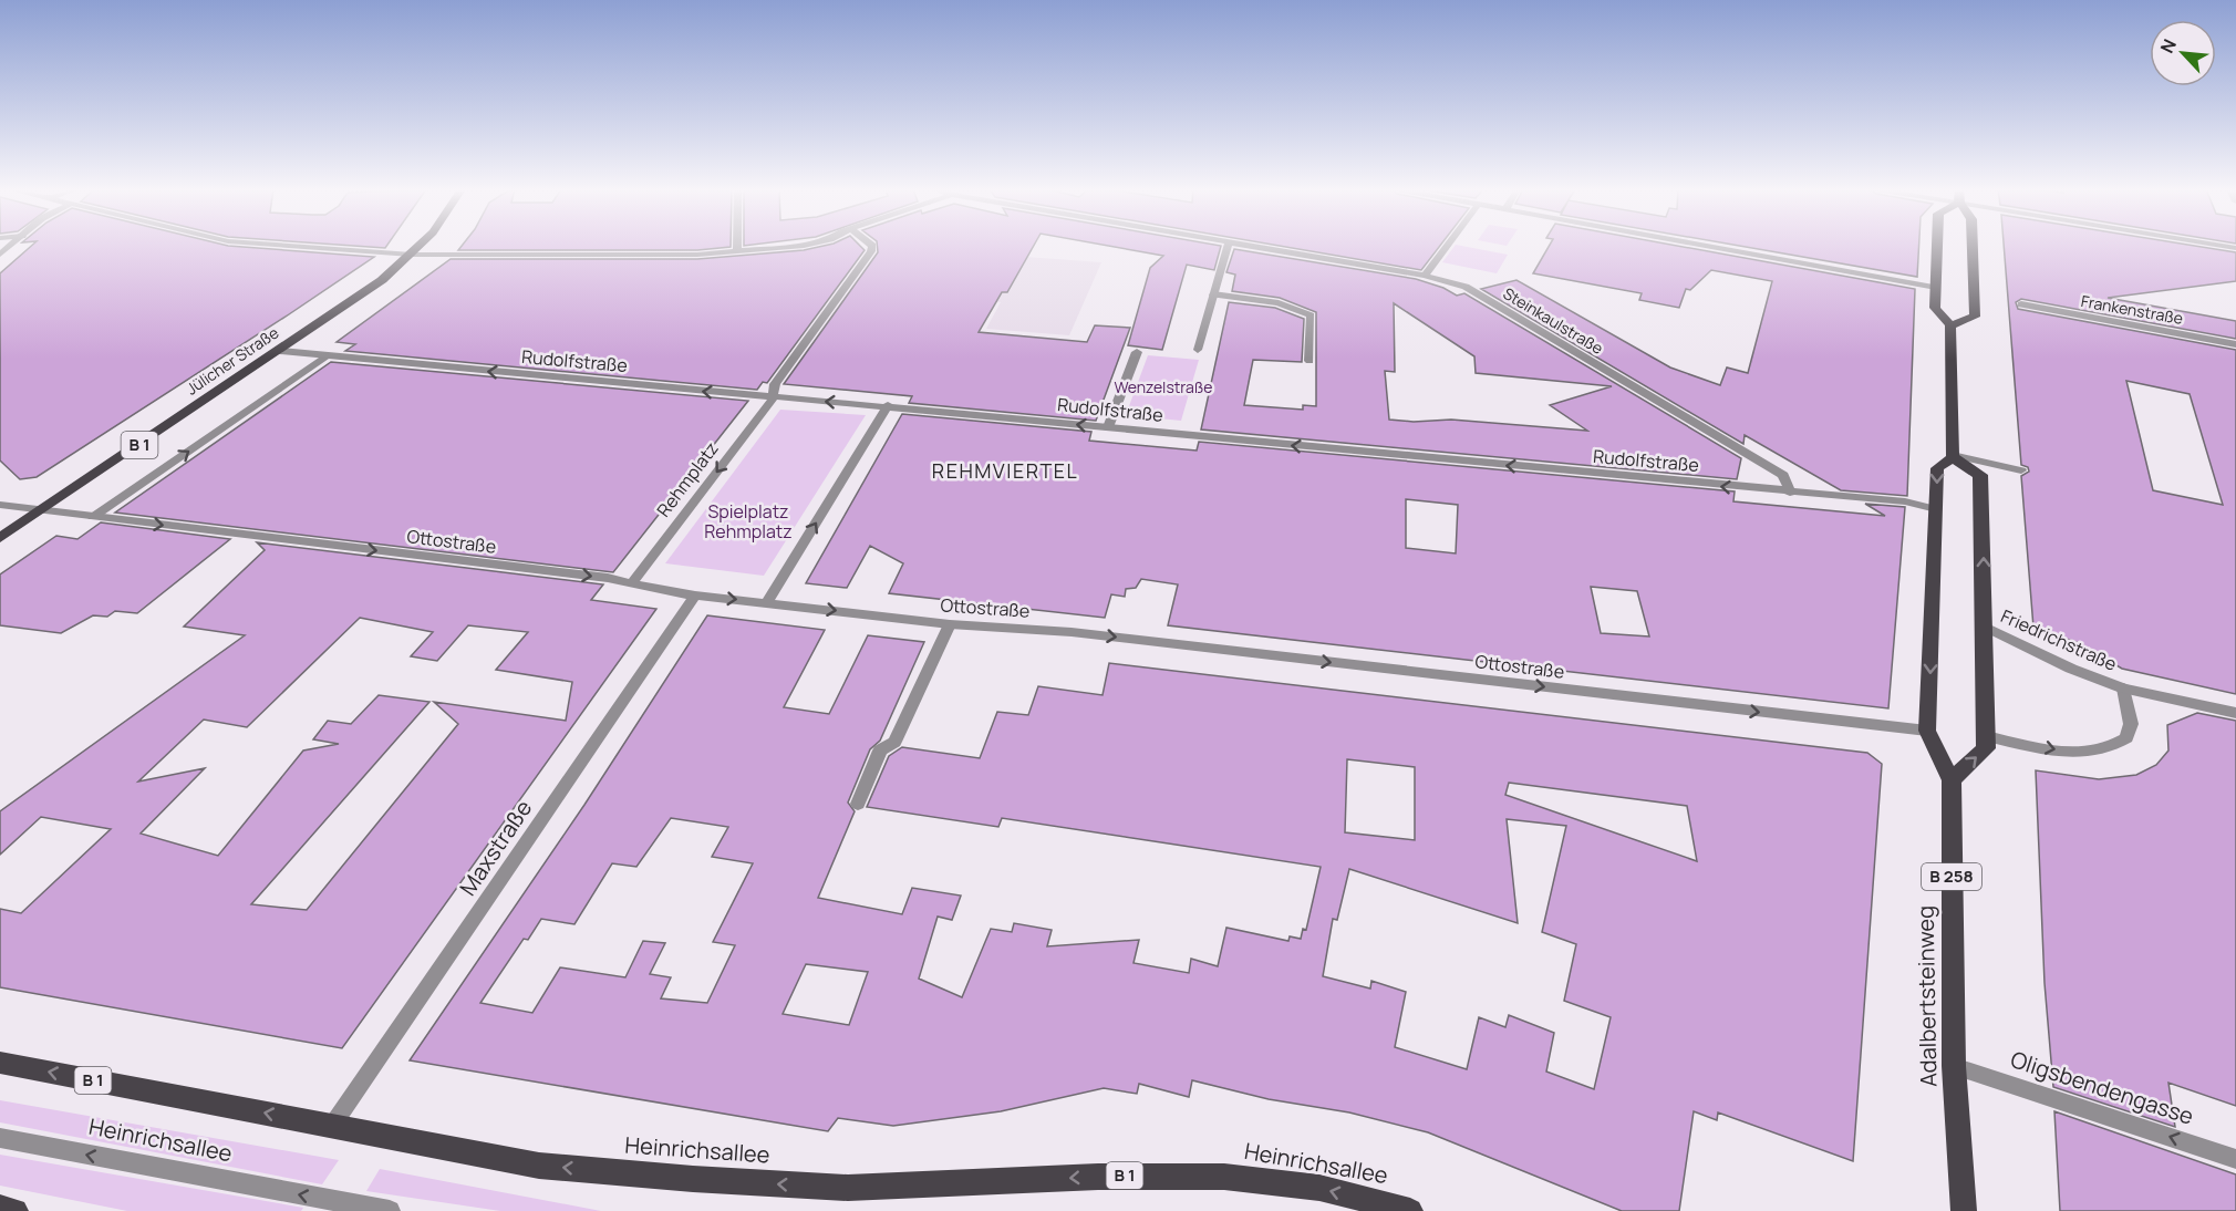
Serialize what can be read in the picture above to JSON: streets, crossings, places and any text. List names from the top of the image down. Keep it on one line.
{"streets":{"main road":["Jülicher Straße","B 1","B 258","Adalbertsteinweg","Heinrichsallee"],"street":["Frankenstraße","Steinkaulstraße","Rudolfstraße","Rehmplatz","Ottostraße","Friedrichstraße","Maxstraße","Oligsbendengasse"]},"crossings":[["Steinkaulstraße","Rudolfstraße"],["Jülicher Straße","Rudolfstraße"],["Jülicher Straße","Ottostraße"],["Rudolfstraße","Rehmplatz"],["Rudolfstraße","Adalbertsteinweg"],["Rehmplatz","Ottostraße"],["Ottostraße","Maxstraße"],["Ottostraße","Adalbertsteinweg"],["Maxstraße","Heinrichsallee"],["Adalbertsteinweg","Oligsbendengasse"]],"one_way":["Rudolfstraße","Ottostraße","Oligsbendengasse","Heinrichsallee"],"districts":["REHMVIERTEL"],"parks":["Wenzelstraße","Spielplatz Rehmplatz"],"north":"top left"}
